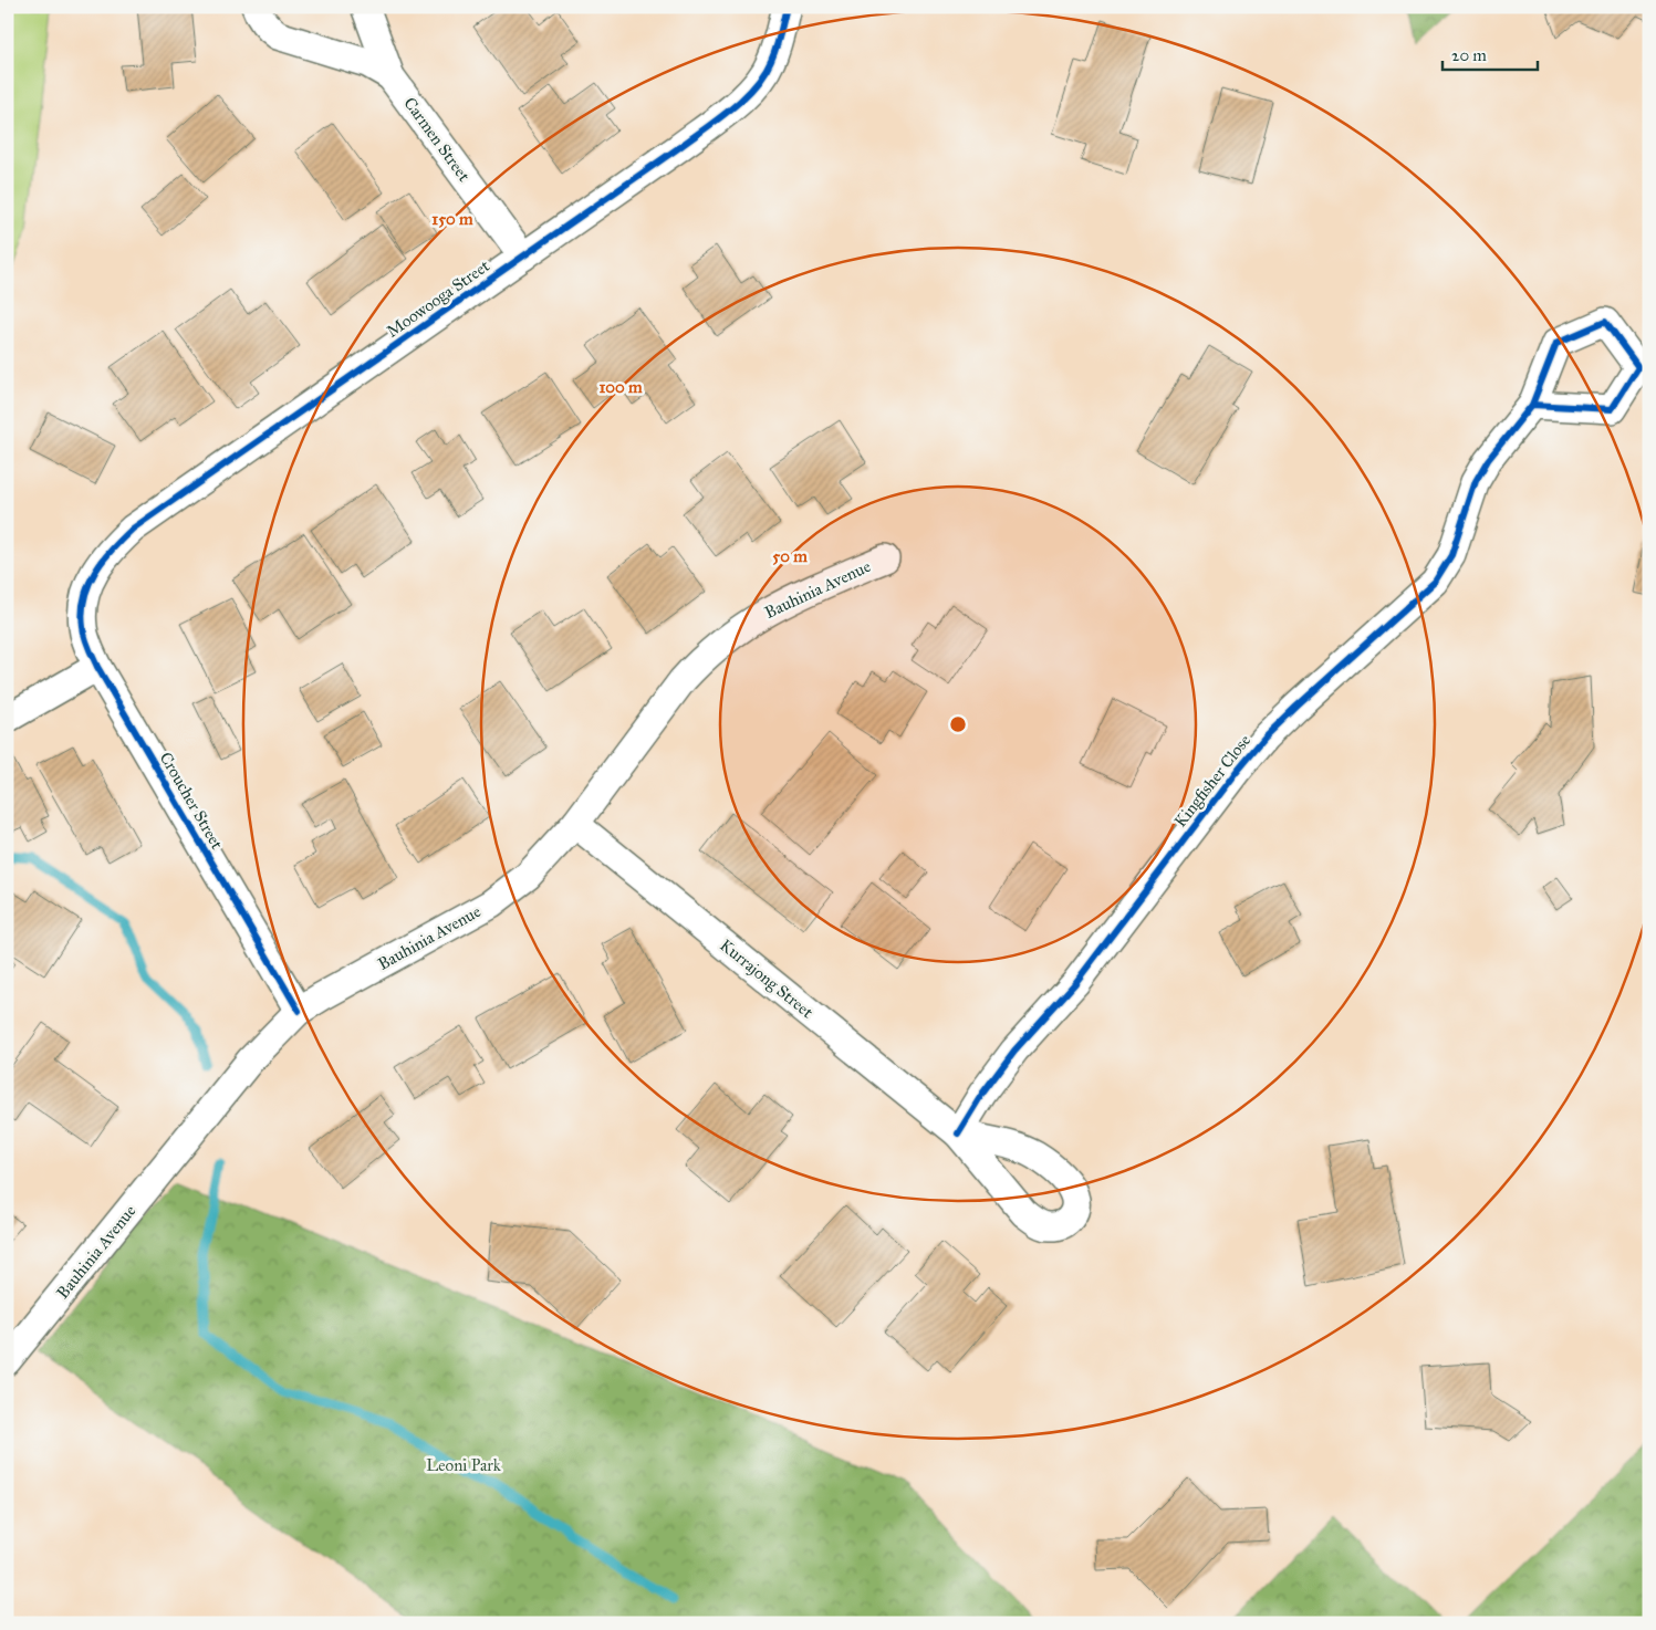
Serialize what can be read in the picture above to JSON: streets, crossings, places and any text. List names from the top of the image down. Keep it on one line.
{"streets":{"street":["Carmen Street","Moowooga Street","Bauhinia Avenue","Kingfisher Close","Croucher Street","Kurrajong Street"]},"crossings":[["Carmen Street","Moowooga Street"],["Moowooga Street","Croucher Street"],["Bauhinia Avenue","Croucher Street"],["Bauhinia Avenue","Kurrajong Street"],["Kingfisher Close","Kurrajong Street"]],"parks":["Leoni Park"],"scale_bar":"20 m","rings":["150 m","100 m","50 m"]}
